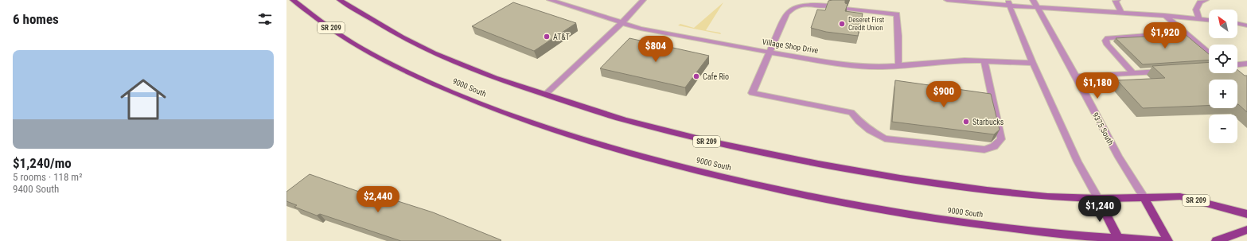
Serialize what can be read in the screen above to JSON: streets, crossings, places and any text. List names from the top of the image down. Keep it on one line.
{"streets":{"main road":["SR 209","9000 South"],"street":["Village Shop Drive","9375 South"]},"crossings":[["SR 209","9375 South"]],"places":["Deseret First Credit Union","AT&T","Cafe Rio","Starbucks"],"north":"top left","page":{"heading":"6 homes","map_buttons":["+","−"],"price":["$1,920","$804","$1,180","$900","$2,440","$1,240"],"list":[{"name":"$1,240/mo","note":"5 rooms · 118 m² · 9400 South"}]}}
